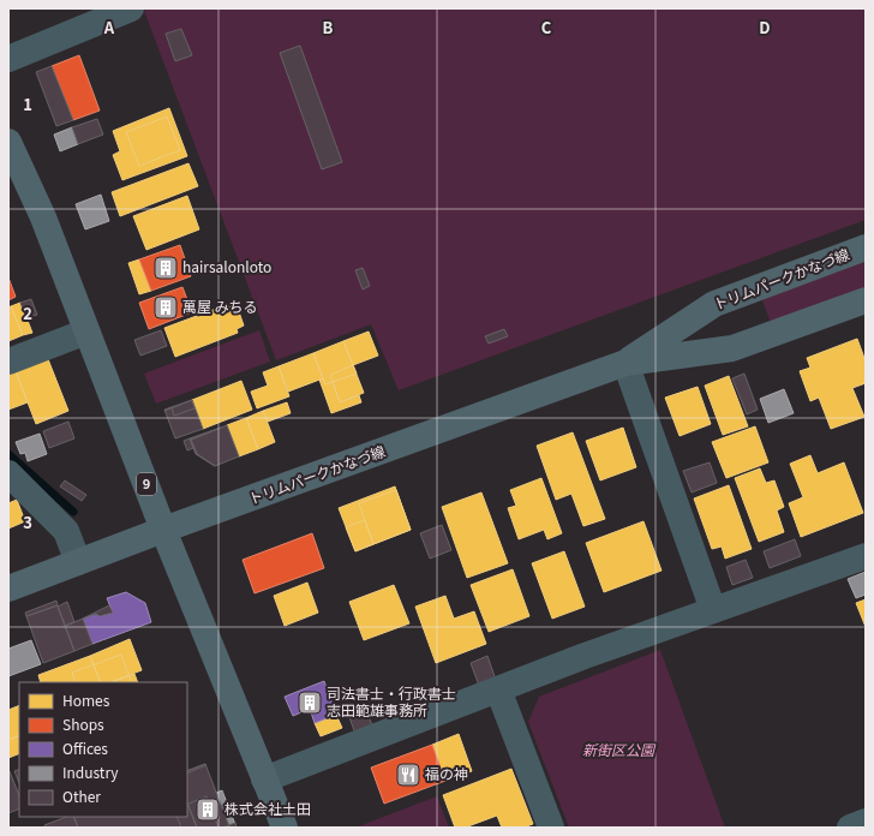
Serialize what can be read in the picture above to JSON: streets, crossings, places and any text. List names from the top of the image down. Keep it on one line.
{"streets":{"main road":["トリムパークかなづ線","9"]},"crossings":[["トリムパークかなづ線","9"]],"parks":["新街区公園"],"places":{"building":["hairsalonloto","萬屋 みちる","司法書士・行政書士 志田範雄事務所","株式会社土田"],"restaurant":["福の神"]},"legend":["Homes","Shops","Offices","Industry","Other"],"grid":{"columns":["A","B","C","D"],"rows":["1","2","3"]}}
